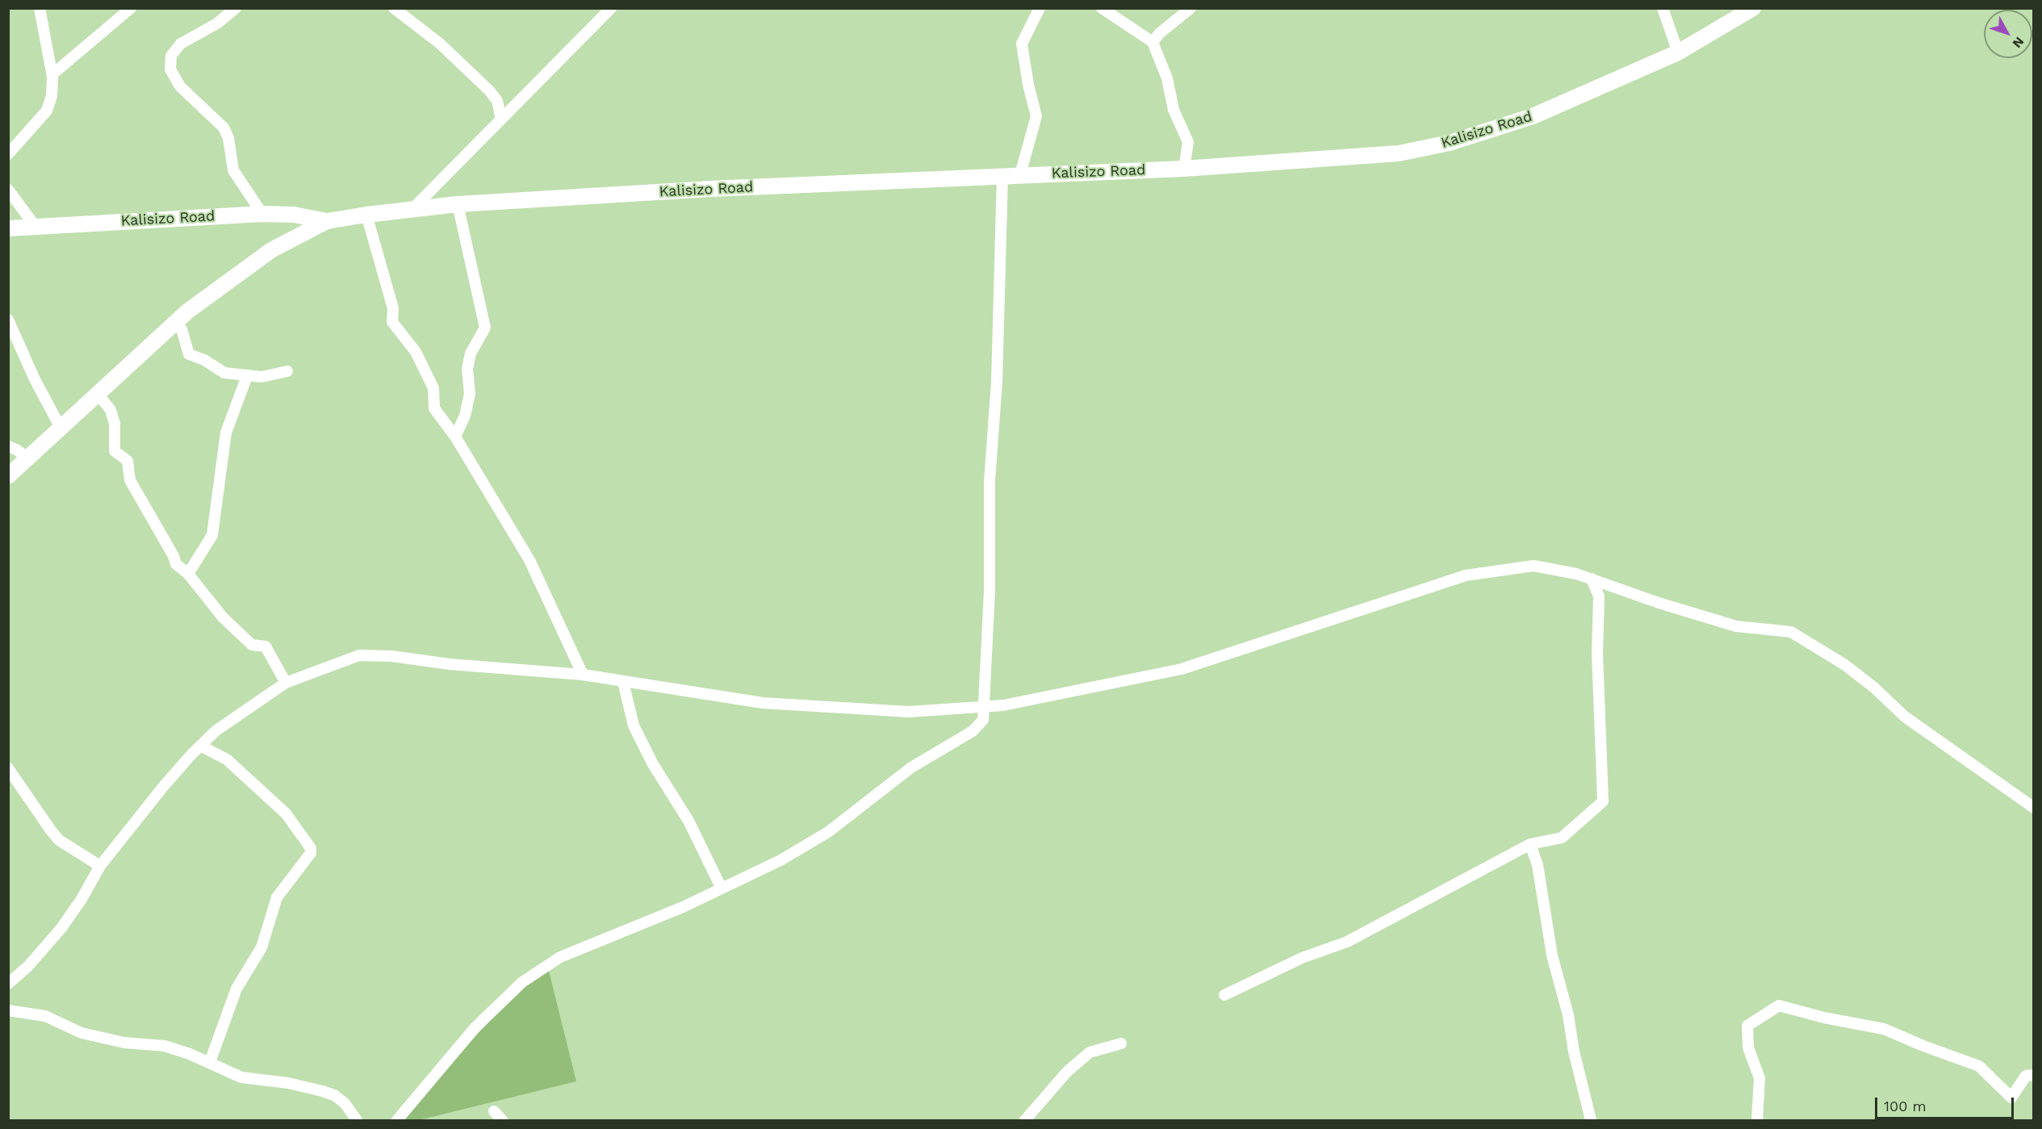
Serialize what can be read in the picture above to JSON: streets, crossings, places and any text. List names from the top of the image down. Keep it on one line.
{"streets":{"street":["Kalisizo Road"]},"scale_bar":"100 m","north":"bottom right"}
